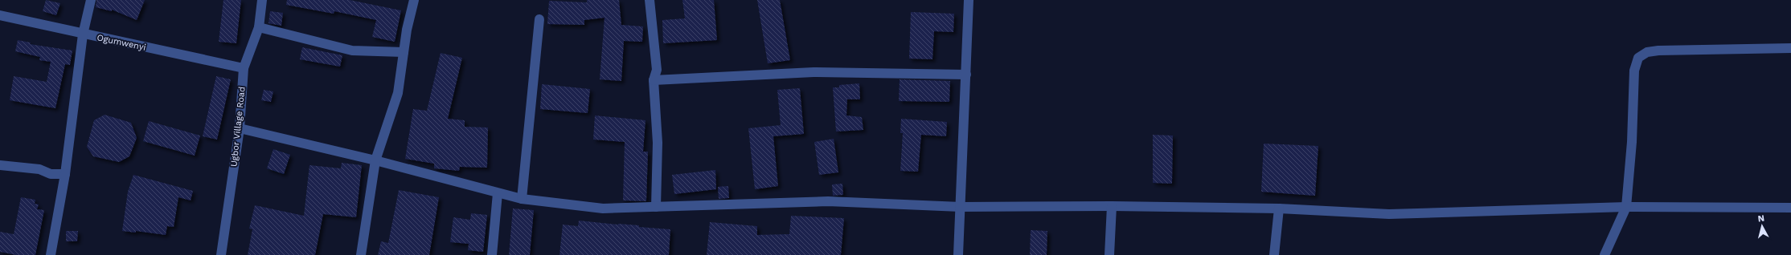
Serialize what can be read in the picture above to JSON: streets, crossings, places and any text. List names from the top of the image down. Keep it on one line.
{"streets":{"street":["Ogumwenyi","Ugbor Village Road"]},"crossings":[["Ogumwenyi","Ugbor Village Road"]],"north":"top"}
